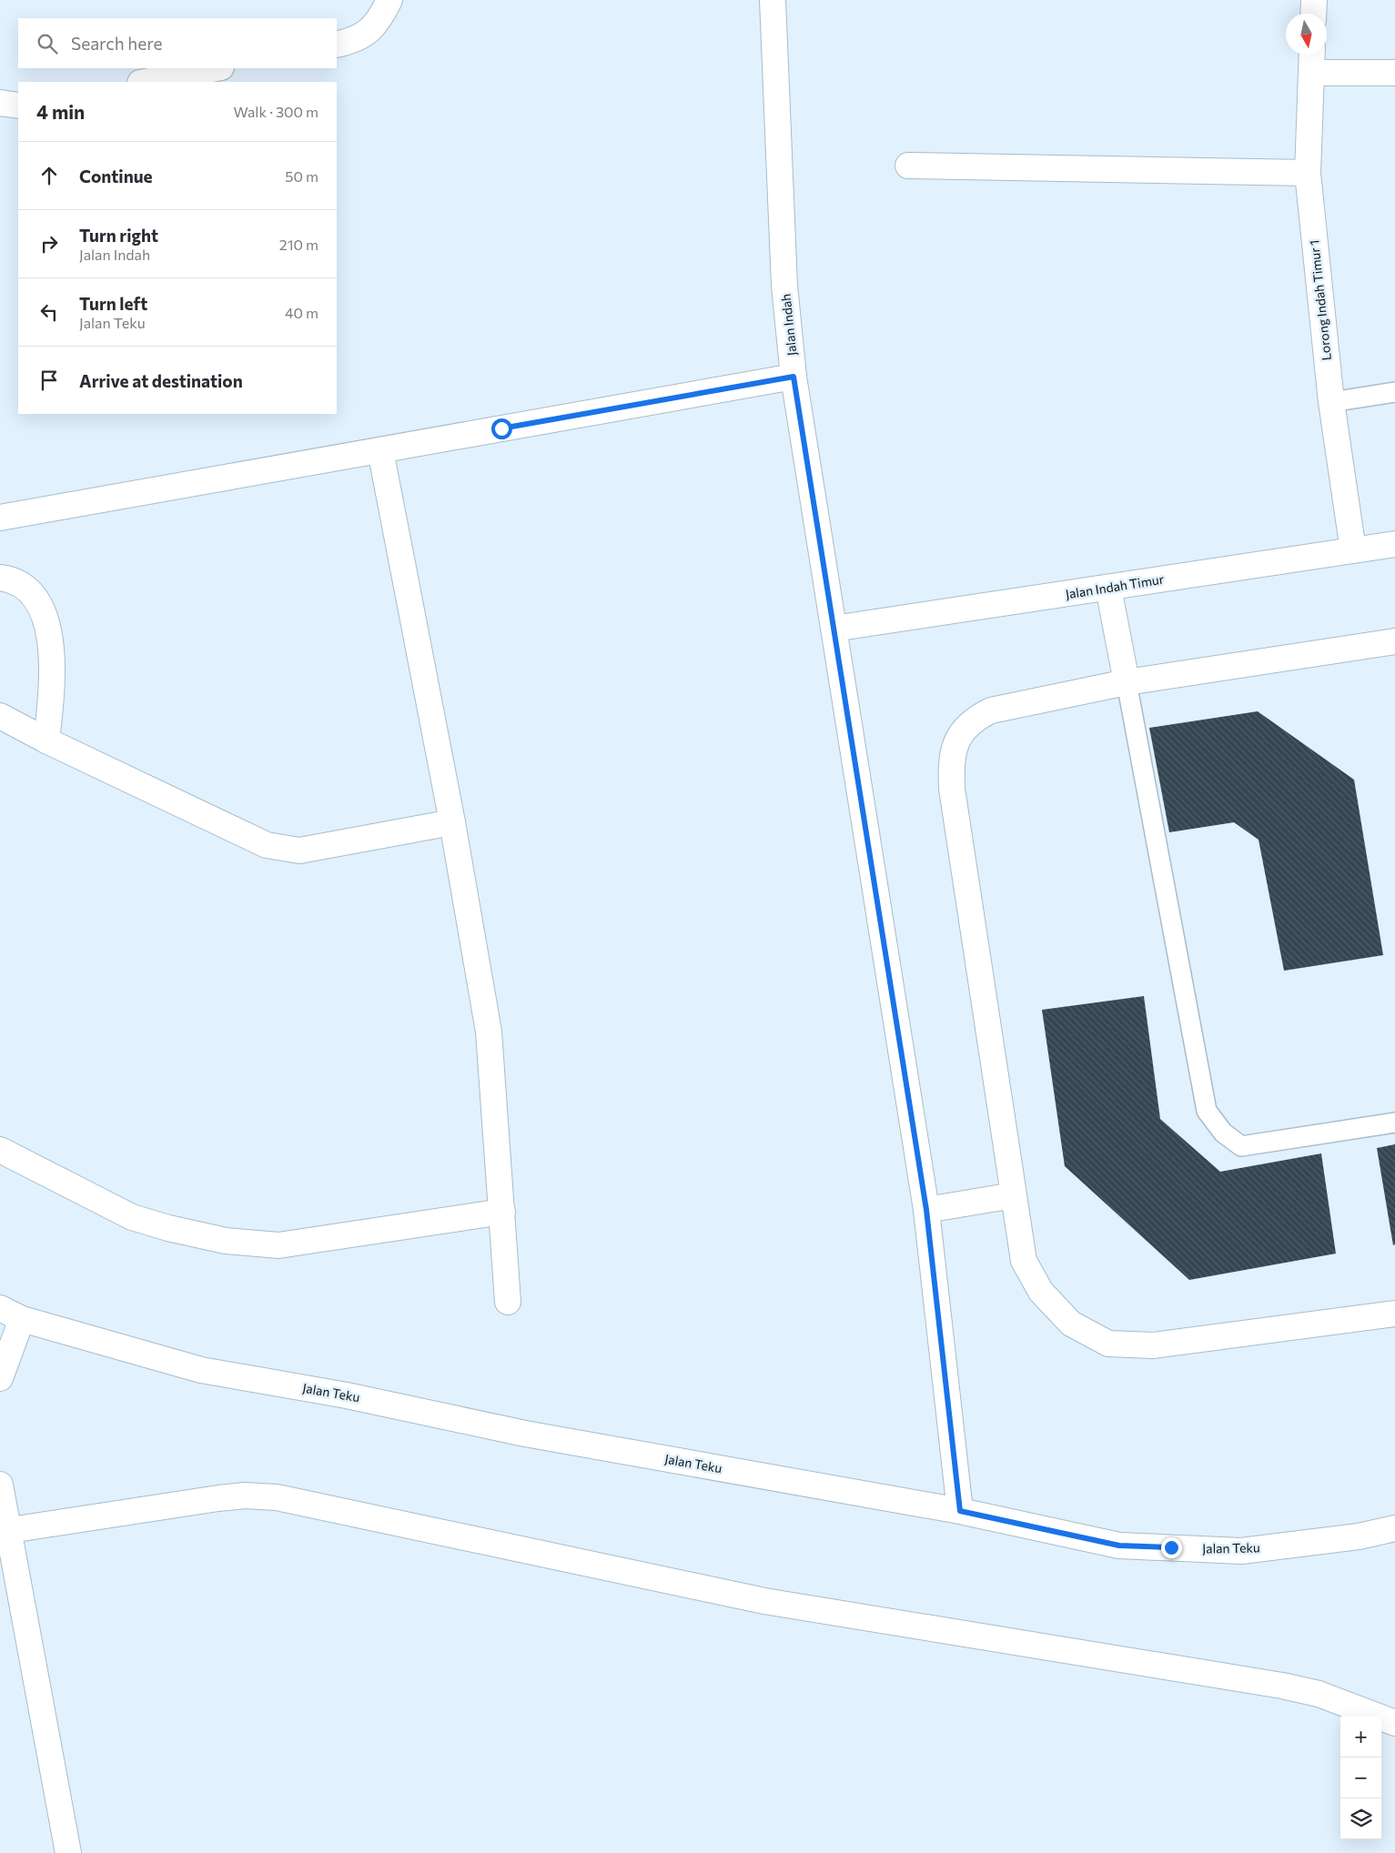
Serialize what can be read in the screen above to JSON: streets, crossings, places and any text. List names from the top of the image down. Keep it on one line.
{"streets":{"street":["Lorong Indah Timur 1","Jalan Indah","Jalan Indah Timur","Jalan Teku"]},"crossings":[["Lorong Indah Timur 1","Jalan Indah Timur"],["Jalan Indah","Jalan Indah Timur"],["Jalan Indah","Jalan Teku"]],"north":"bottom","page":{"search":"Search here","heading":["4 min","Walk · 300 m"],"list":[["Continue","50 m"],["Turn right","Jalan Indah","210 m"],["Turn left","Jalan Teku","40 m"],"Arrive at destination"],"map_buttons":["+","−"]}}
